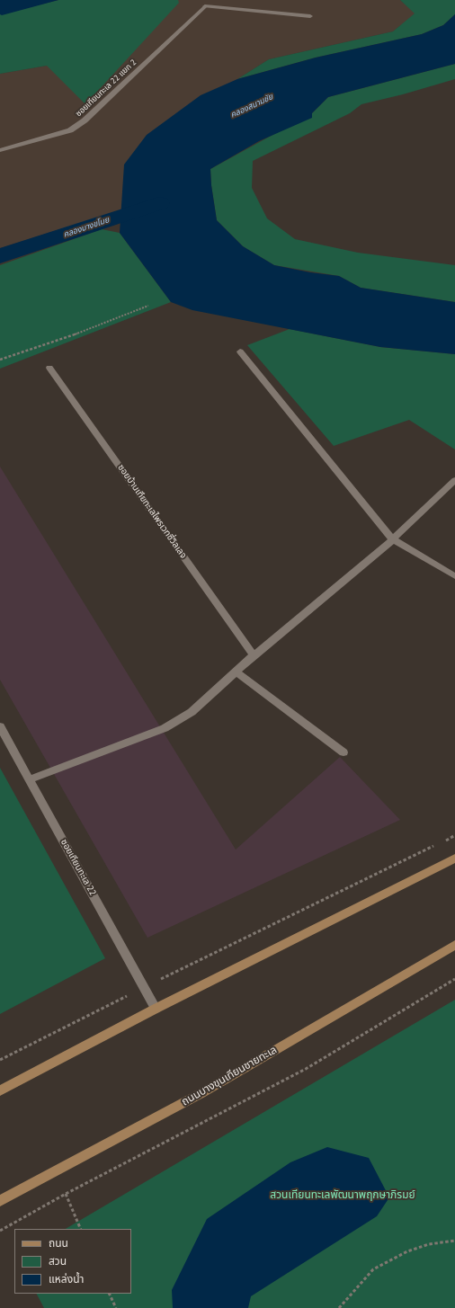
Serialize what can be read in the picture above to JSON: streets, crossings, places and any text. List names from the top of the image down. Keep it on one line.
{"streets":{"main road":["ถนนบางขุนเทียนชายทะเล"],"street":["ซอยเทียนทะเล 22 แยก 2","ซอยบ้านเทียทะเลไพรเวทซี่วิลเลจ","ซอยเทียนทะเล 22"]},"water":["คลองสนามชัย","คลองบางขโมย"],"parks":["สวนเทียนทะเลพัฒนาพฤกษาภิรมย์"],"legend":["ถนน","สวน","แหล่งน้ำ"]}
